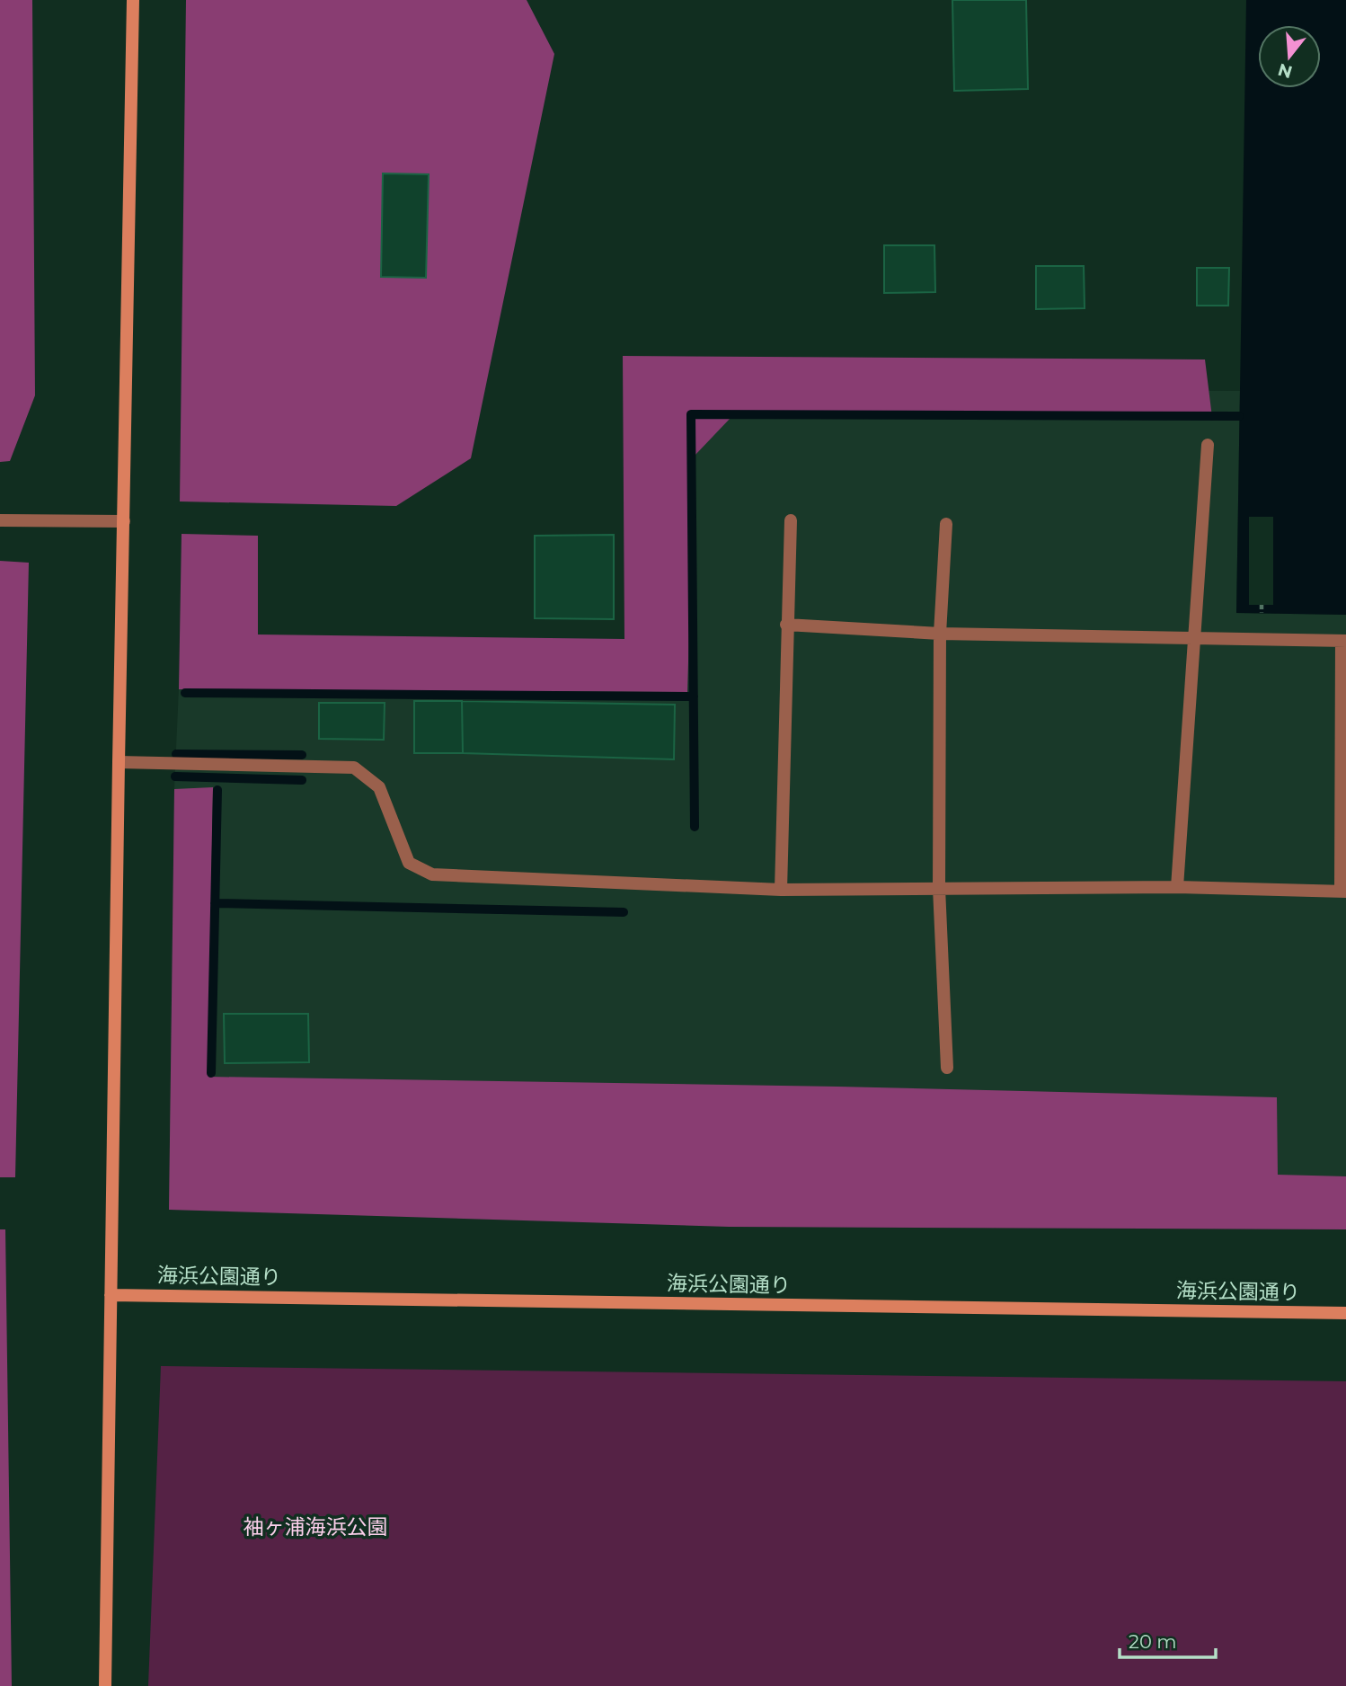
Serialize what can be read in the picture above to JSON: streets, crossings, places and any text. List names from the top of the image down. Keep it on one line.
{"streets":{"street":["海浜公園通り"]},"parks":["袖ヶ浦海浜公園"],"scale_bar":"20 m","north":"bottom"}
